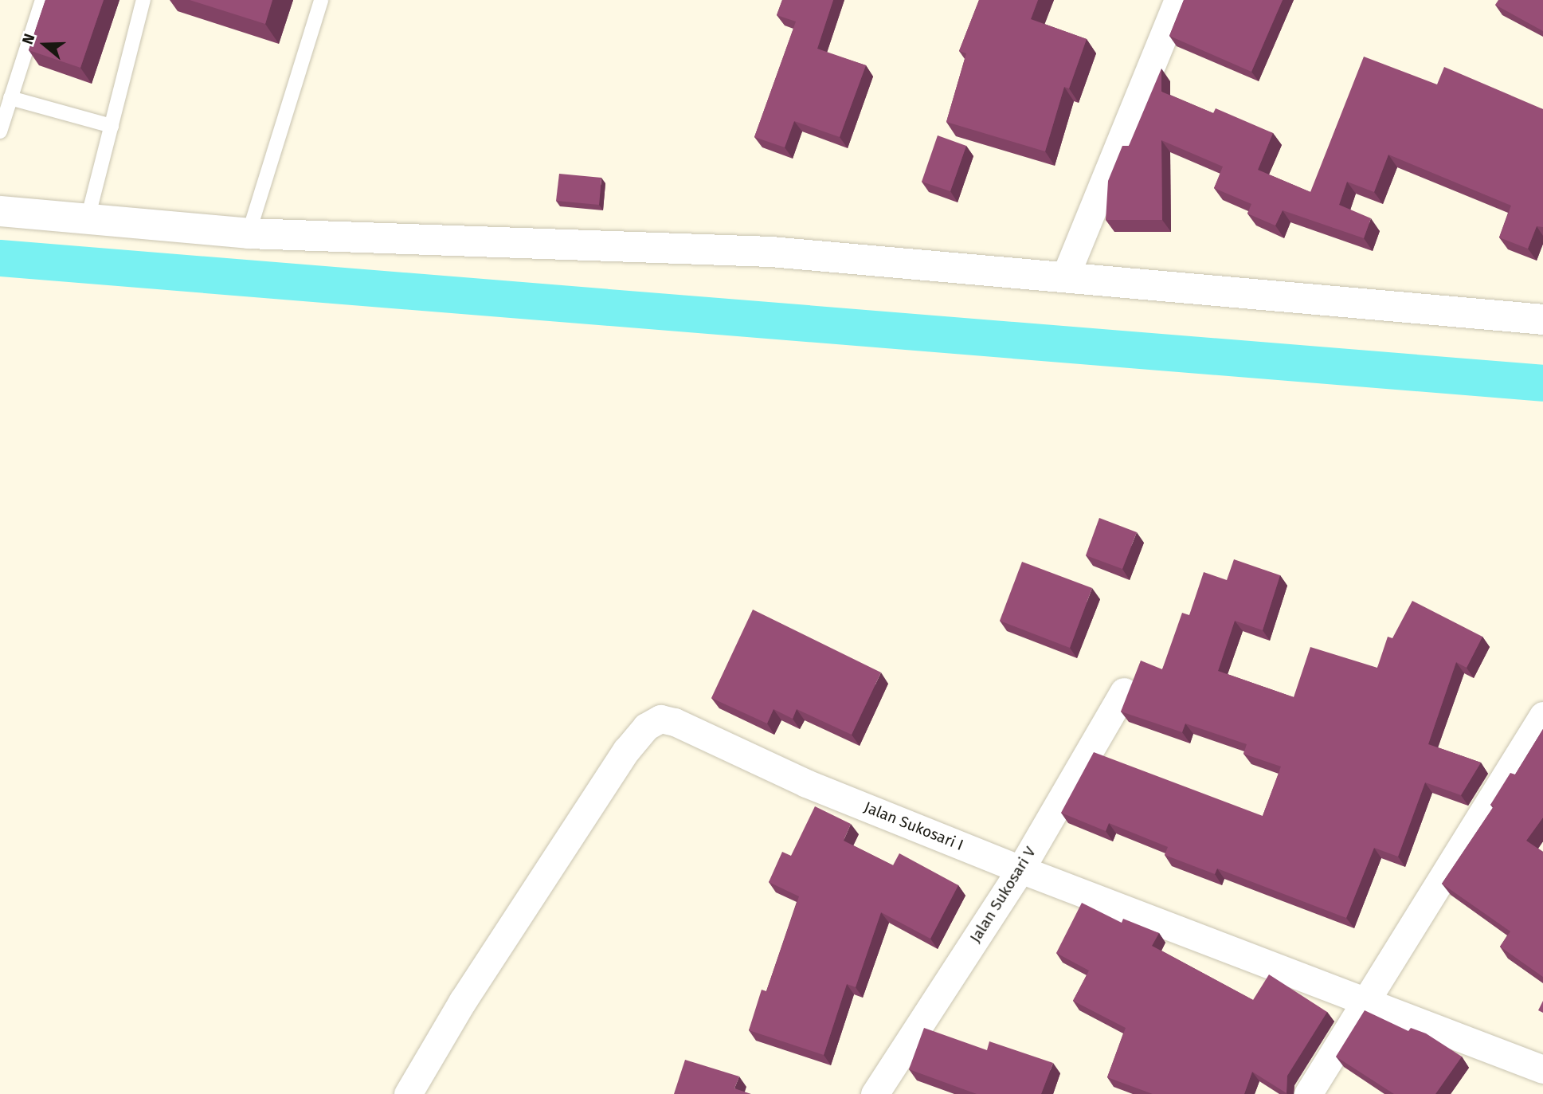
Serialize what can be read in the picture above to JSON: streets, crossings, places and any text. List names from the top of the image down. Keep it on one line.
{"streets":{"street":["Jalan Sukosari I","Jalan Sukosari V"]},"crossings":[["Jalan Sukosari I","Jalan Sukosari V"]],"north":"left"}
